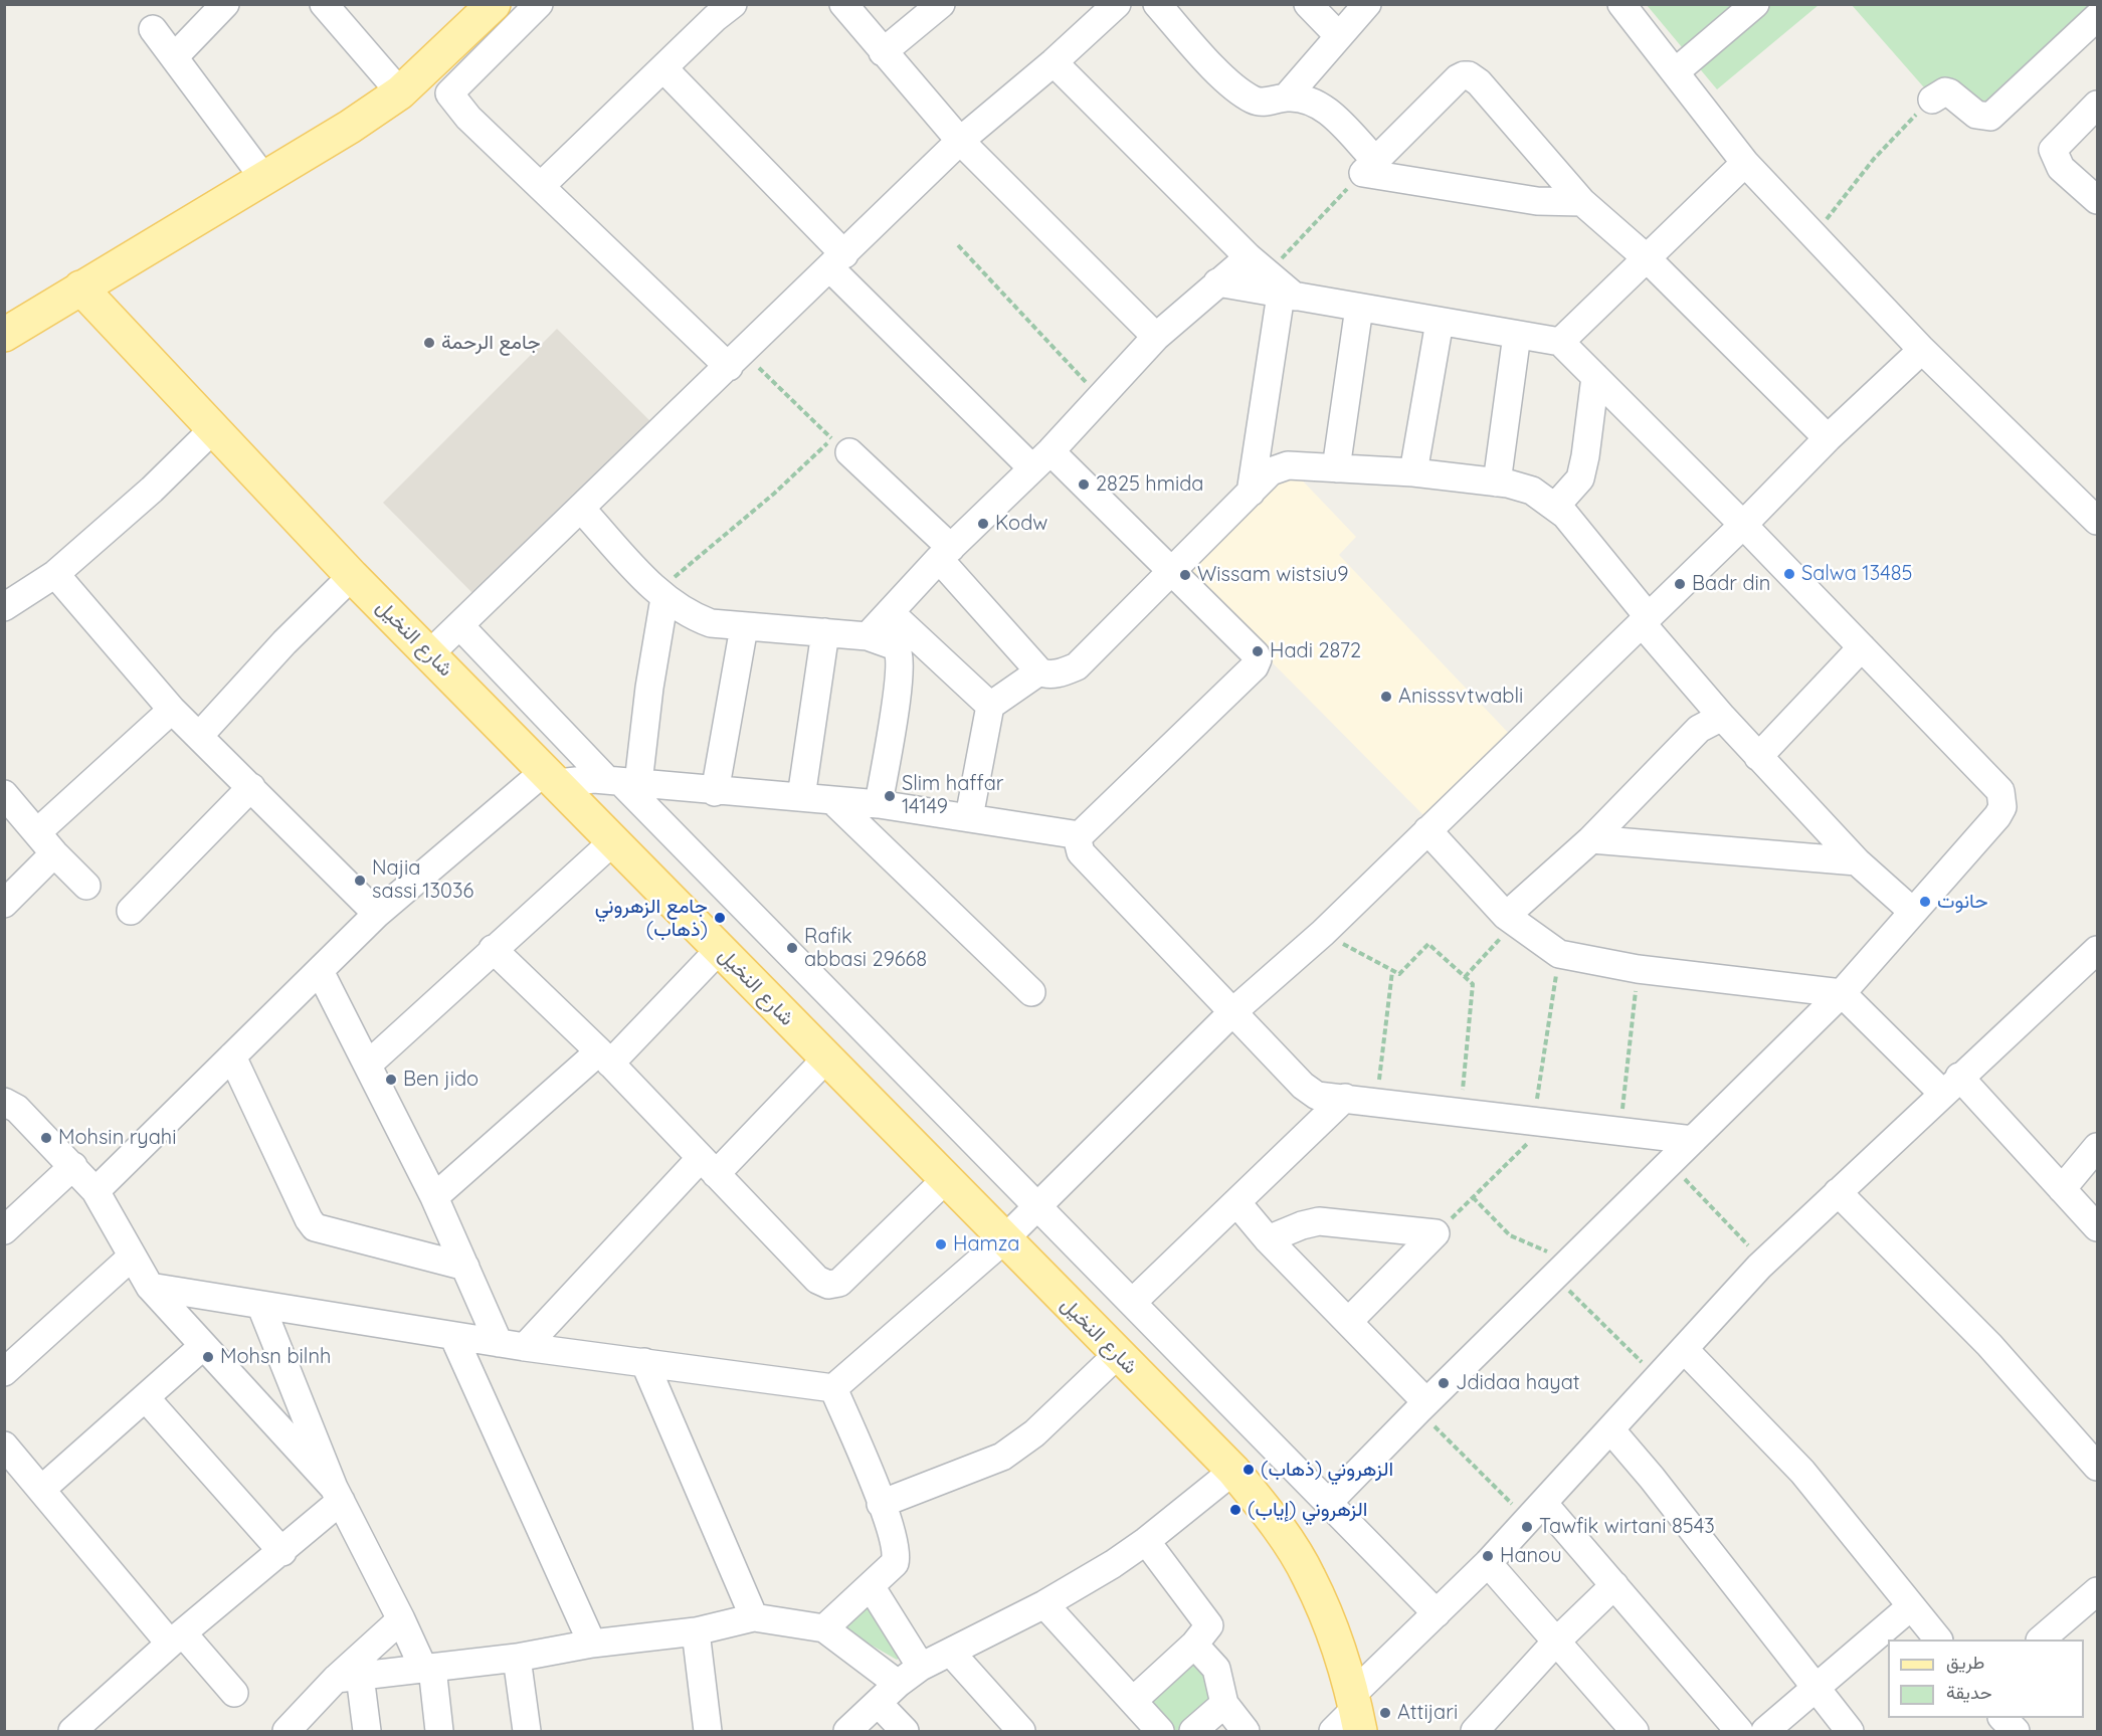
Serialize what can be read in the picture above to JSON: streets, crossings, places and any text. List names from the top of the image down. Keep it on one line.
{"streets":{"main road":["شارع النخيل"]},"places":["جامع الرحمة","2825 hmida","Kodw","Salwa 13485","Wissam wistsiu9","Badr din","Hadi 2872","Anisssvtwabli","Slim haffar 14149","Najia sassi 13036","حانوت","جامع الزهروني (ذهاب)","Rafik abbasi 29668","Ben jido","Mohsin ryahi","Hamza","Mohsn bilnh","Jdidaa hayat","الزهروني (ذهاب)","الزهروني (إياب)","Tawfik wirtani 8543","Hanou","Attijari"],"legend":["طريق","حديقة"]}
